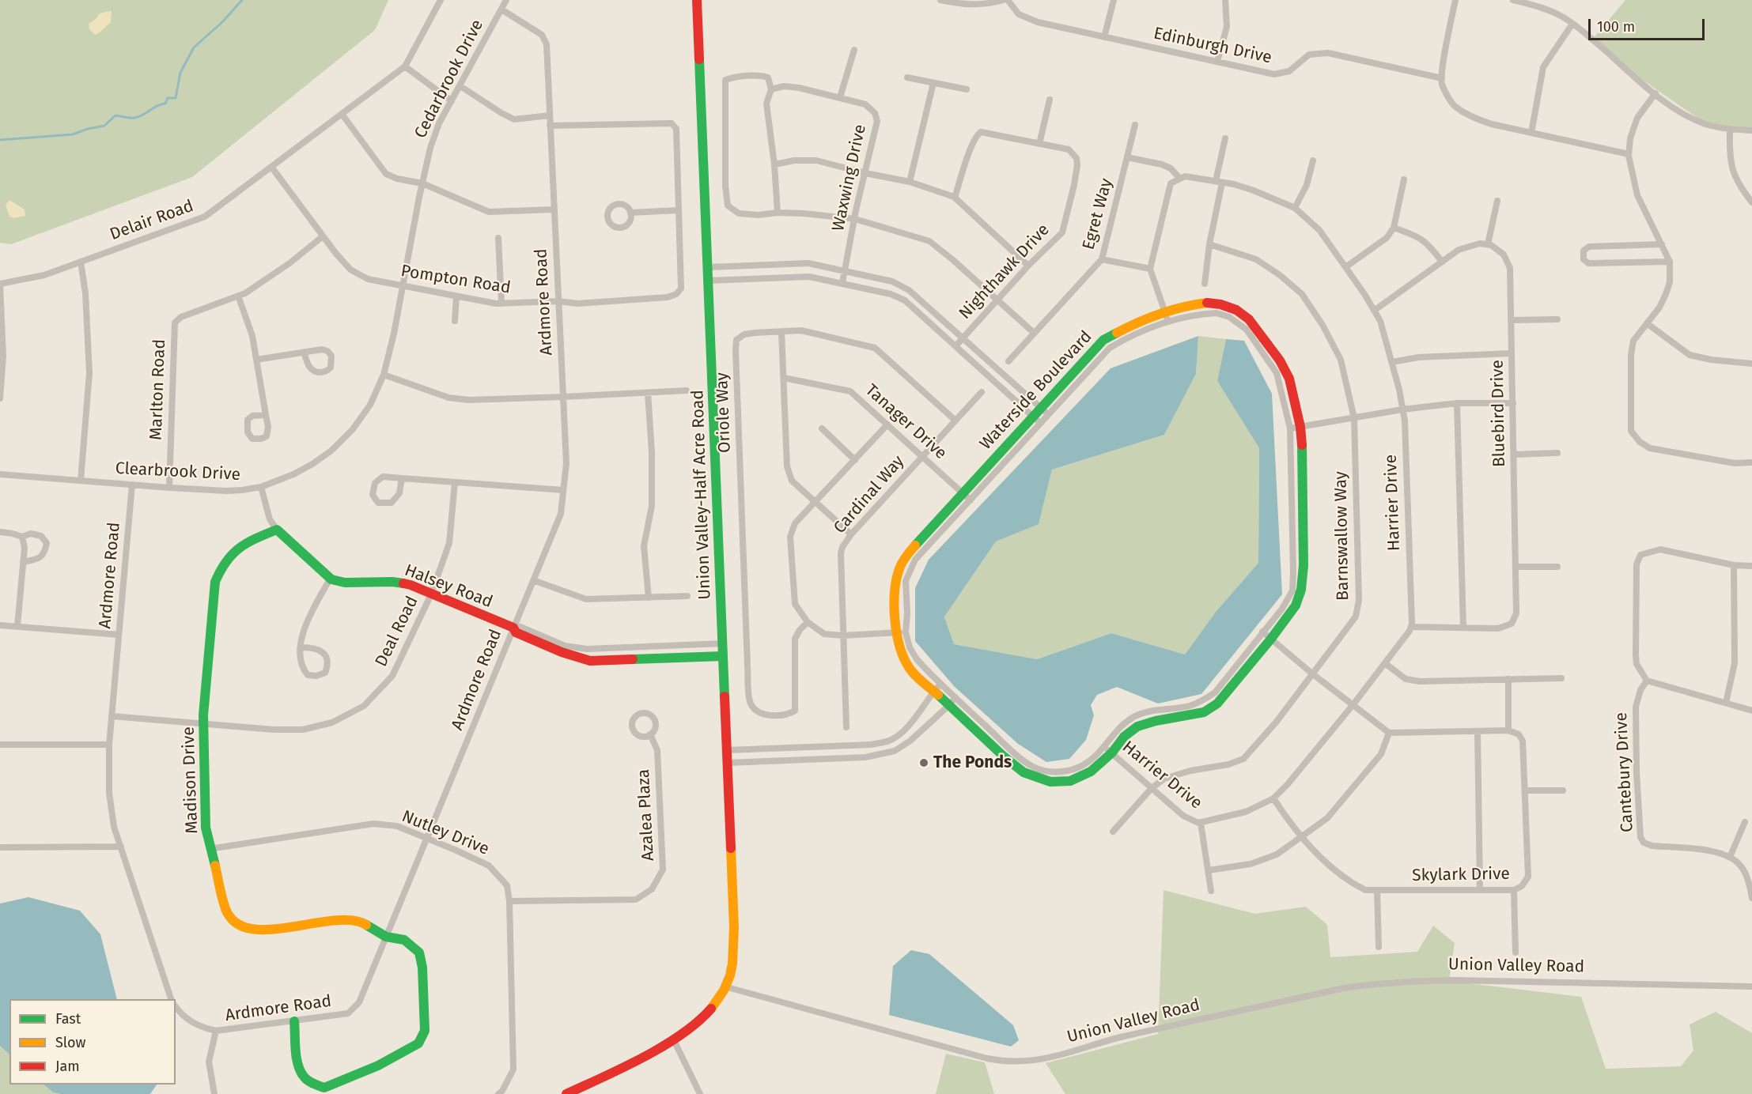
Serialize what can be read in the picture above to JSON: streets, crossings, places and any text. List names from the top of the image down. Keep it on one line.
{"streets":{"street":["Edinburgh Drive","Cedarbrook Drive","Waxwing Drive","Egret Way","Delair Road","Nighthawk Drive","Pompton Road","Ardmore Road","Marlton Road","Waterside Boulevard","Oriole Way","Bluebird Drive","Tanager Drive","Clearbrook Drive","Union Valley-Half Acre Road","Cardinal Way","Harrier Drive","Barnswallow Way","Halsey Road","Deal Road","Cantebury Drive","Madison Drive","Azalea Plaza","Nutley Drive","Skylark Drive","Union Valley Road"]},"crossings":[["Cedarbrook Drive","Pompton Road"],["Cedarbrook Drive","Ardmore Road"],["Cedarbrook Drive","Clearbrook Drive"],["Delair Road","Pompton Road"],["Pompton Road","Ardmore Road"],["Pompton Road","Marlton Road"],["Pompton Road","Clearbrook Drive"],["Ardmore Road","Clearbrook Drive"],["Ardmore Road","Halsey Road"],["Ardmore Road","Deal Road"],["Ardmore Road","Madison Drive"],["Ardmore Road","Nutley Drive"],["Marlton Road","Clearbrook Drive"],["Waterside Boulevard","Tanager Drive"],["Waterside Boulevard","Harrier Drive"],["Oriole Way","Cardinal Way"],["Bluebird Drive","Harrier Drive"],["Tanager Drive","Cardinal Way"],["Union Valley-Half Acre Road","Halsey Road"],["Union Valley-Half Acre Road","Union Valley Road"],["Harrier Drive","Barnswallow Way"],["Harrier Drive","Skylark Drive"],["Halsey Road","Deal Road"],["Deal Road","Madison Drive"],["Madison Drive","Nutley Drive"],["Azalea Plaza","Nutley Drive"]],"places":["The Ponds"],"legend":["Fast","Slow","Jam"],"scale_bar":"100 m"}
